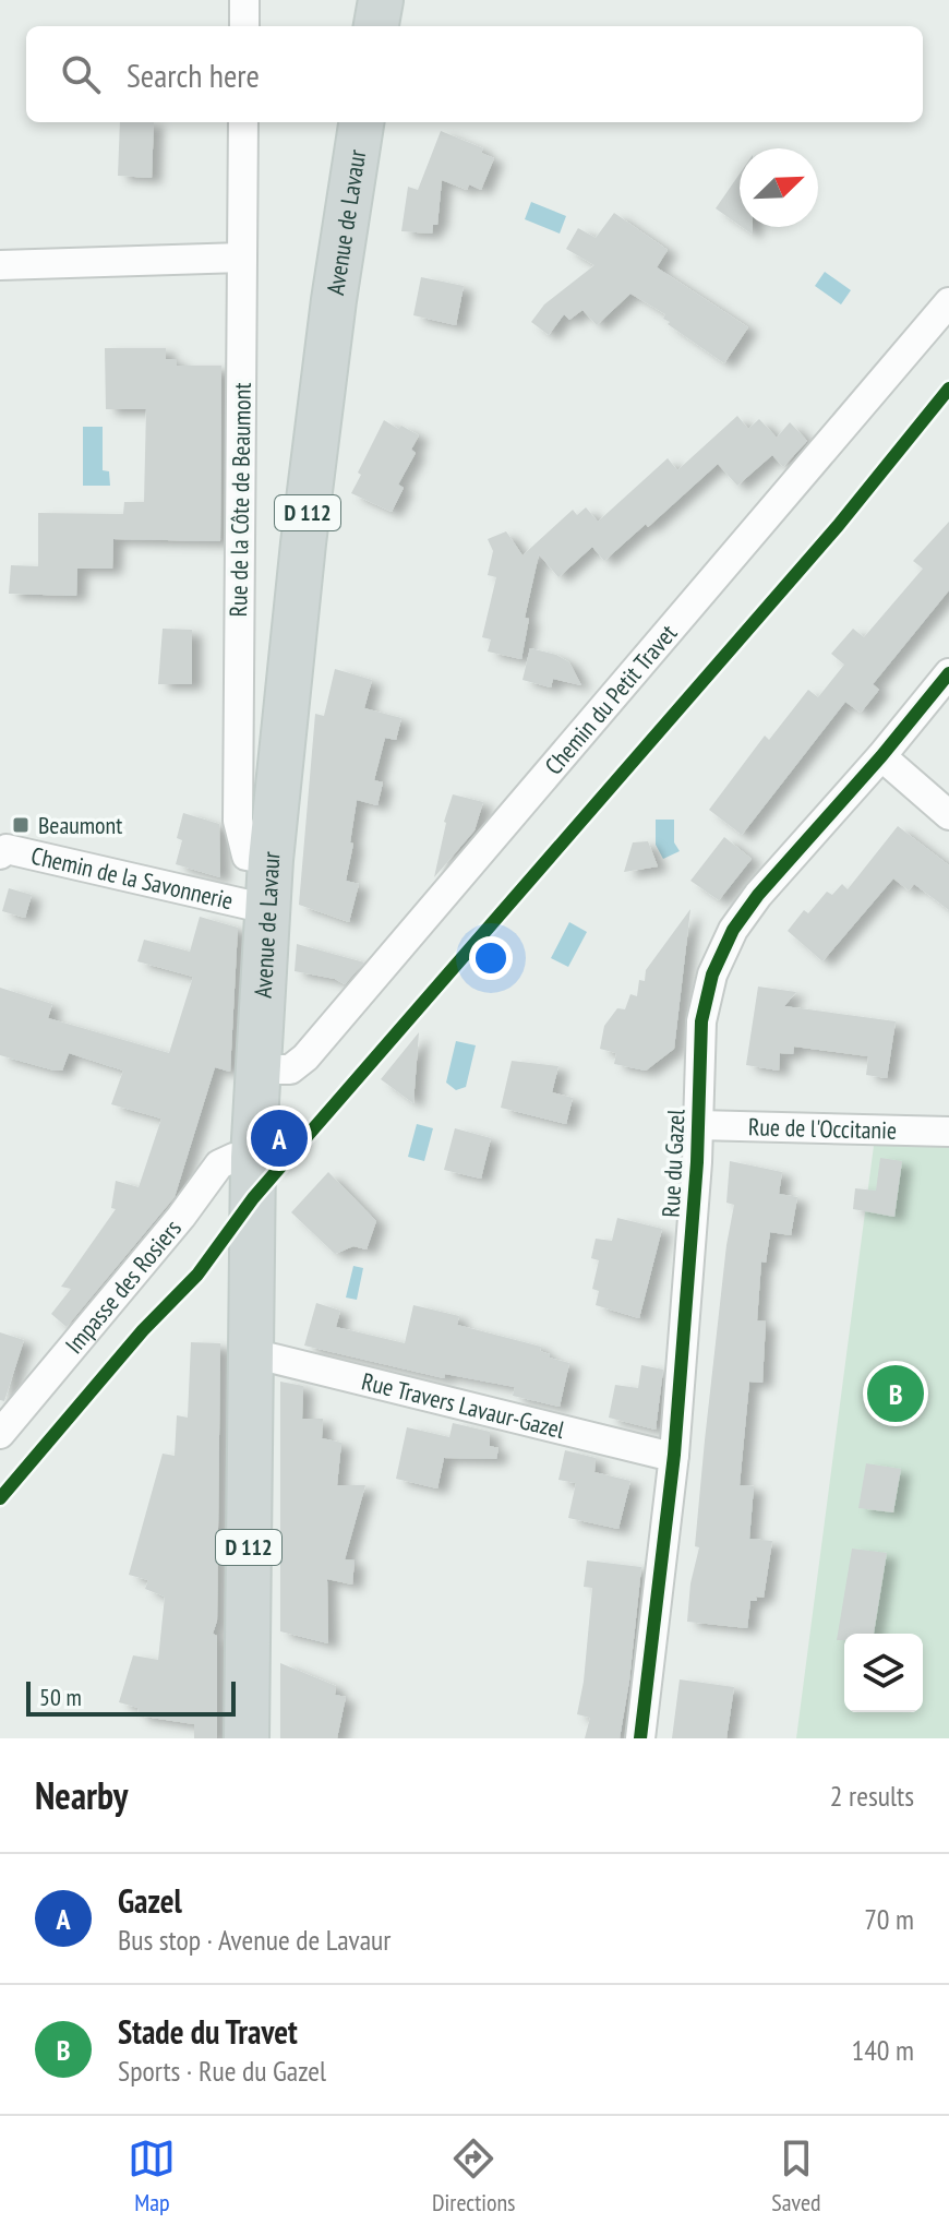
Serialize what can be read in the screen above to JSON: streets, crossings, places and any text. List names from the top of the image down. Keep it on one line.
{"streets":{"main road":["Avenue de Lavaur","D 112"],"street":["Rue de la Côte de Beaumont","Chemin du Petit Travet","Chemin de la Savonnerie","Rue de l'Occitanie","Rue du Gazel","Impasse des Rosiers","Rue Travers Lavaur-Gazel"]},"crossings":[["Avenue de Lavaur","Rue de la Côte de Beaumont"],["Avenue de Lavaur","Chemin du Petit Travet"],["Avenue de Lavaur","Chemin de la Savonnerie"],["Avenue de Lavaur","Impasse des Rosiers"],["Avenue de Lavaur","Rue Travers Lavaur-Gazel"],["Rue de l'Occitanie","Rue du Gazel"],["Rue du Gazel","Rue Travers Lavaur-Gazel"]],"places":{"transit":["Beaumont"]},"scale_bar":"50 m","north":"top right","page":{"search":"Search here","pins":["A","B"],"scale":"50 m","heading":["Nearby","2 results"],"list":[{"mark":"A","name":"Gazel","note":"Bus stop · Avenue de Lavaur","value":"70 m"},{"mark":"B","name":"Stade du Travet","note":"Sports · Rue du Gazel","value":"140 m"}],"nav":["Map","Directions","Saved"]}}
